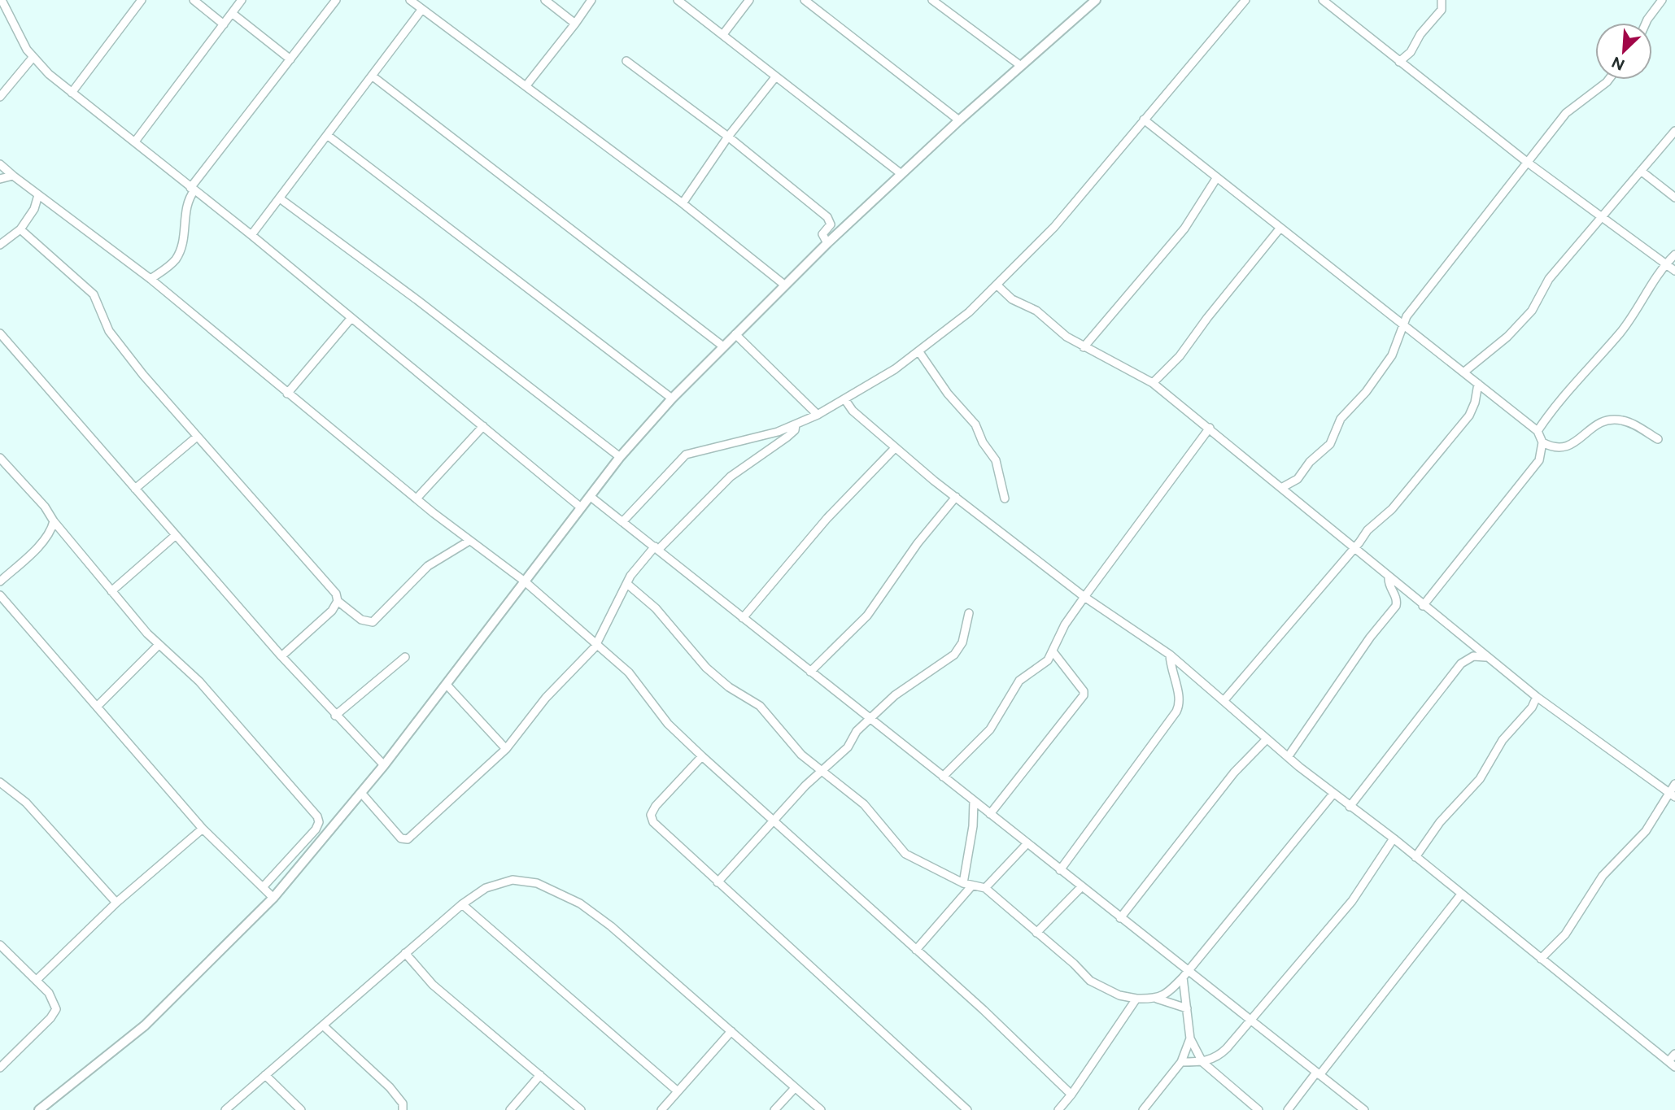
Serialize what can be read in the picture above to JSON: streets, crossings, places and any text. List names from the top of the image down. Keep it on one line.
{"north":"bottom left"}
